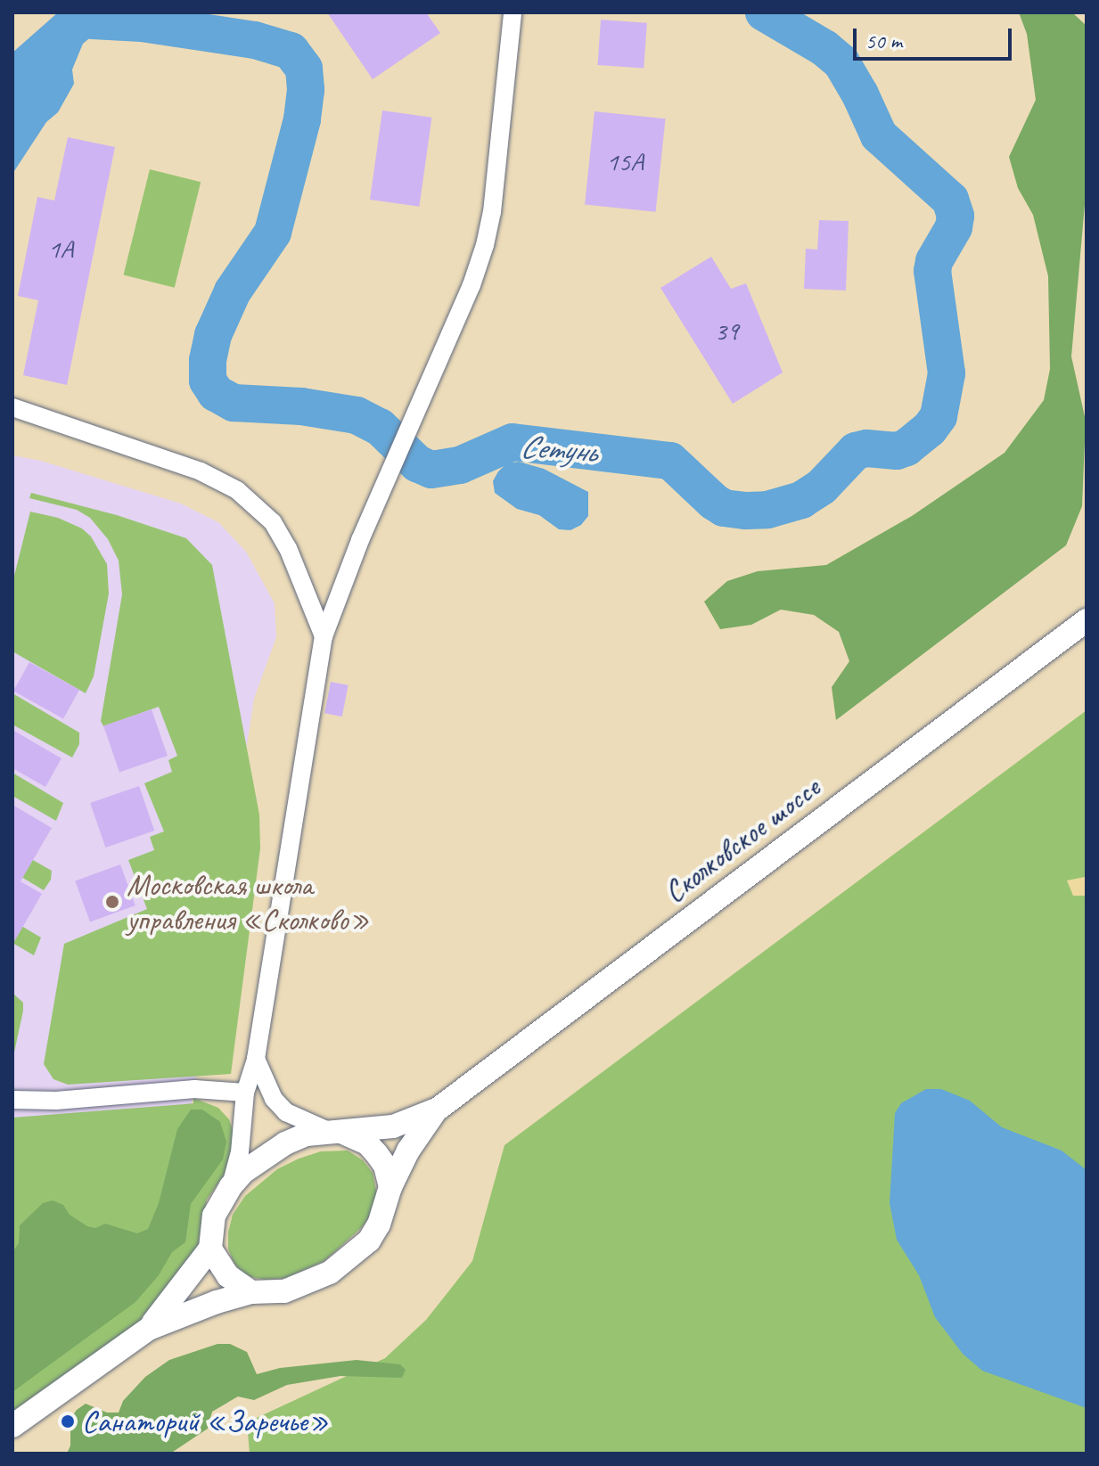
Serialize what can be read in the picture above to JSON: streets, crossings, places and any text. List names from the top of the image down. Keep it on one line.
{"streets":{"street":["Сколковское шоссе"]},"water":["Сетунь"],"places":["Московская школа управления «Сколково»","Санаторий «Заречье»"],"house_numbers":["15А","1А","39"],"scale_bar":"50 m"}
